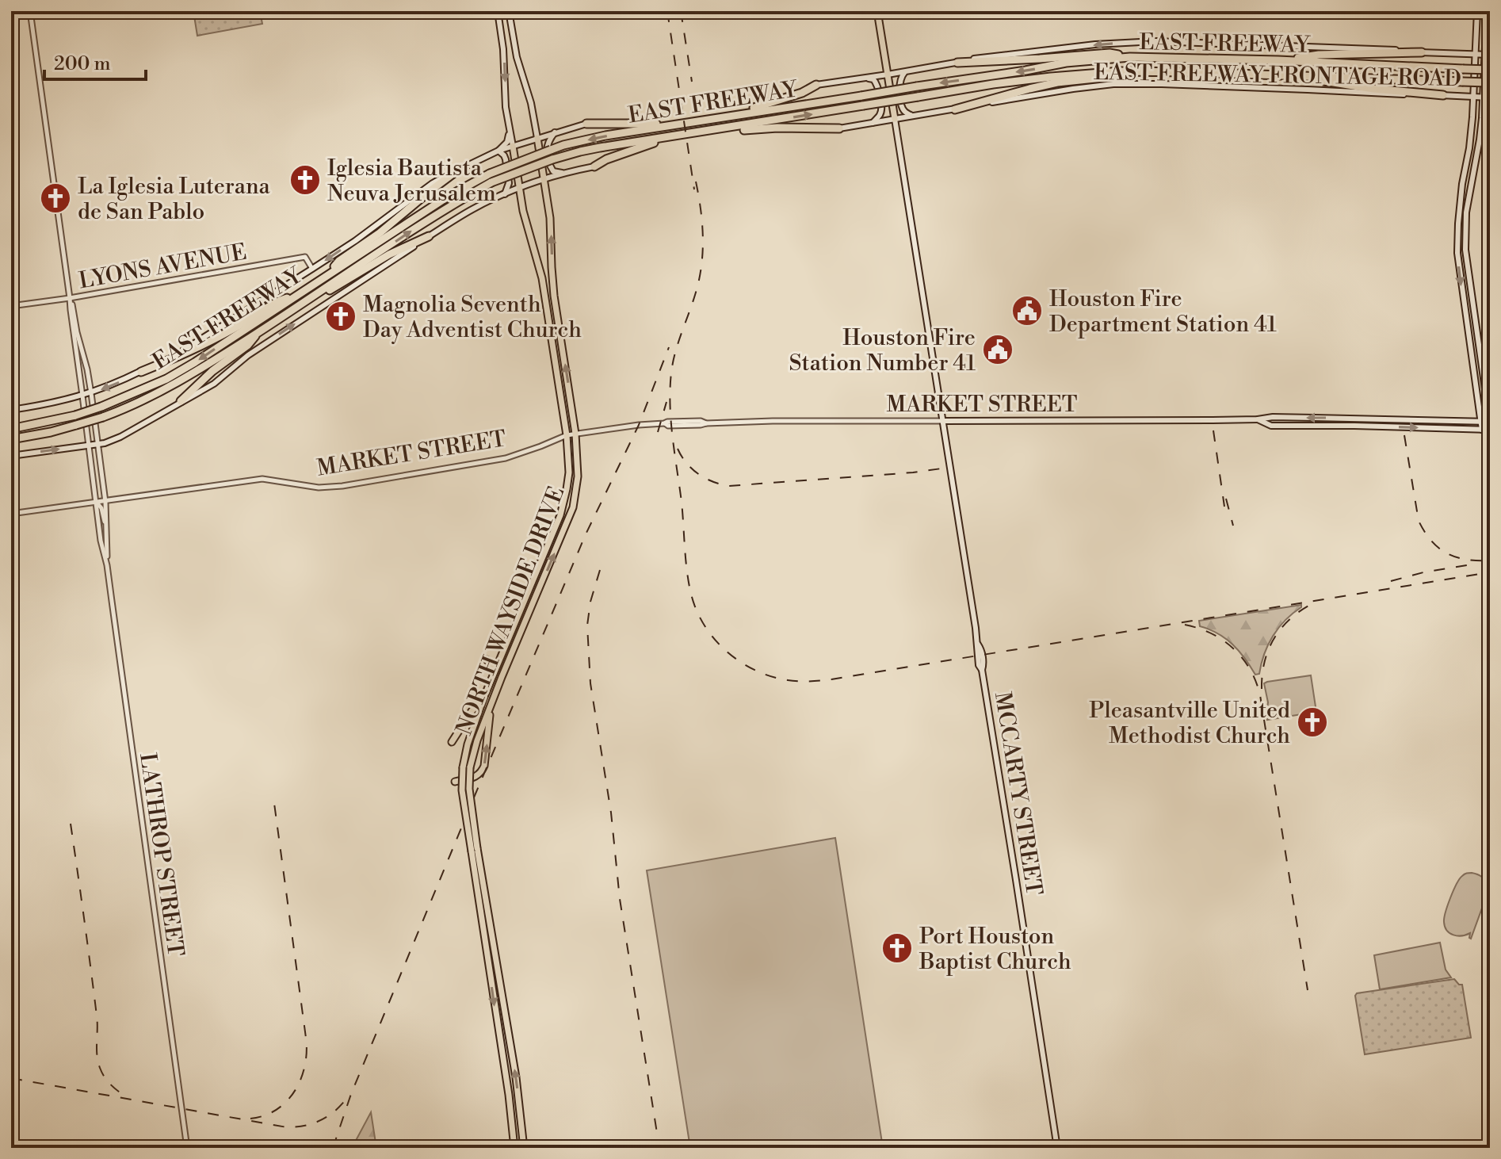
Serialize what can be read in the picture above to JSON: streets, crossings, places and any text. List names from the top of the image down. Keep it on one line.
{"streets":{"highway":["EAST FREEWAY"],"main road":["EAST FREEWAY FRONTAGE ROAD","MARKET STREET","NORTH WAYSIDE DRIVE","MCCARTY STREET"],"street":["LYONS AVENUE","LATHROP STREET"]},"crossings":[["EAST FREEWAY FRONTAGE ROAD","MCCARTY STREET"],["LYONS AVENUE","LATHROP STREET"],["MARKET STREET","NORTH WAYSIDE DRIVE"],["MARKET STREET","MCCARTY STREET"],["MARKET STREET","LATHROP STREET"]],"places":{"church":["Iglesia Bautista Neuva Jerusalem","La Iglesia Luterana de San Pablo","Magnolia Seventh Day Adventist Church","Pleasantville United Methodist Church","Port Houston Baptist Church"],"public building":["Houston Fire Department Station 41","Houston Fire Station Number 41"]},"scale_bar":"200 m"}
